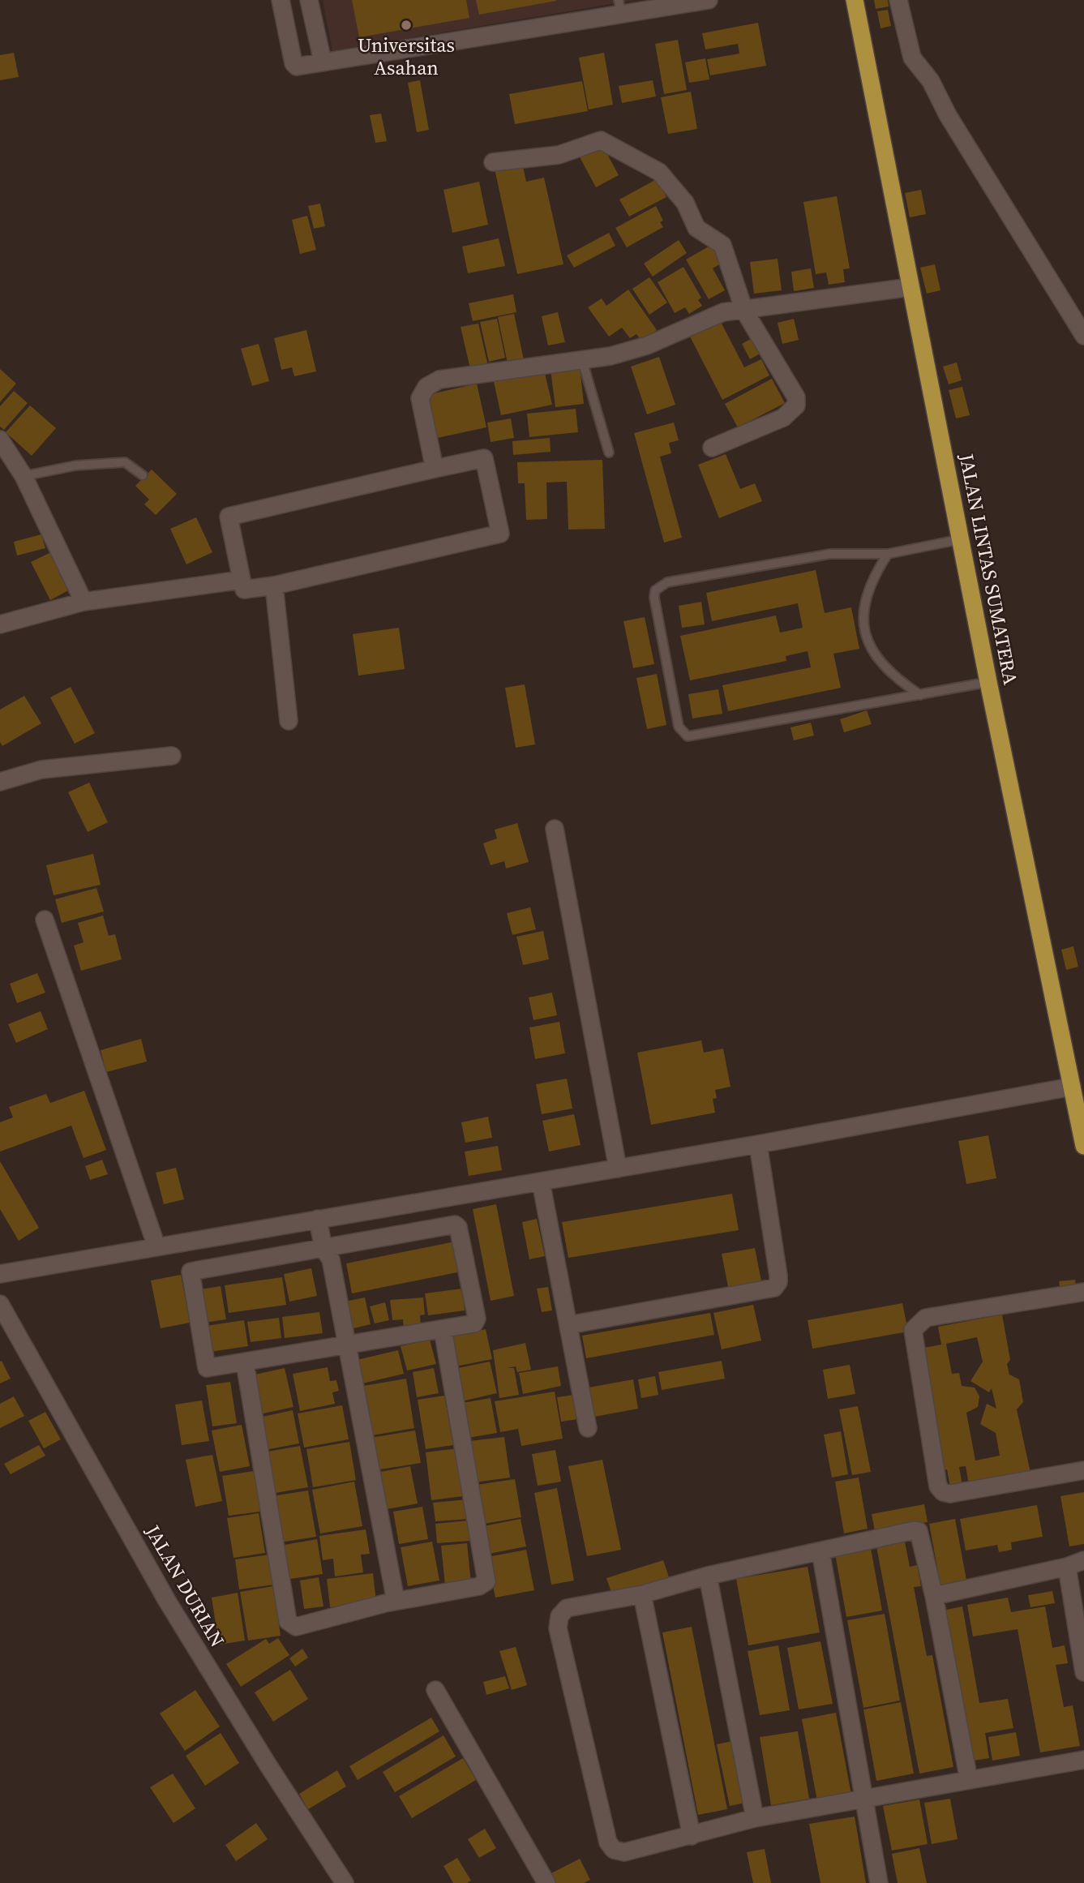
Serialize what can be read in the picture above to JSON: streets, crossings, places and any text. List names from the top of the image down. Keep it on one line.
{"streets":{"highway":["JALAN LINTAS SUMATERA"],"street":["JALAN DURIAN"]},"places":["Universitas Asahan"]}
